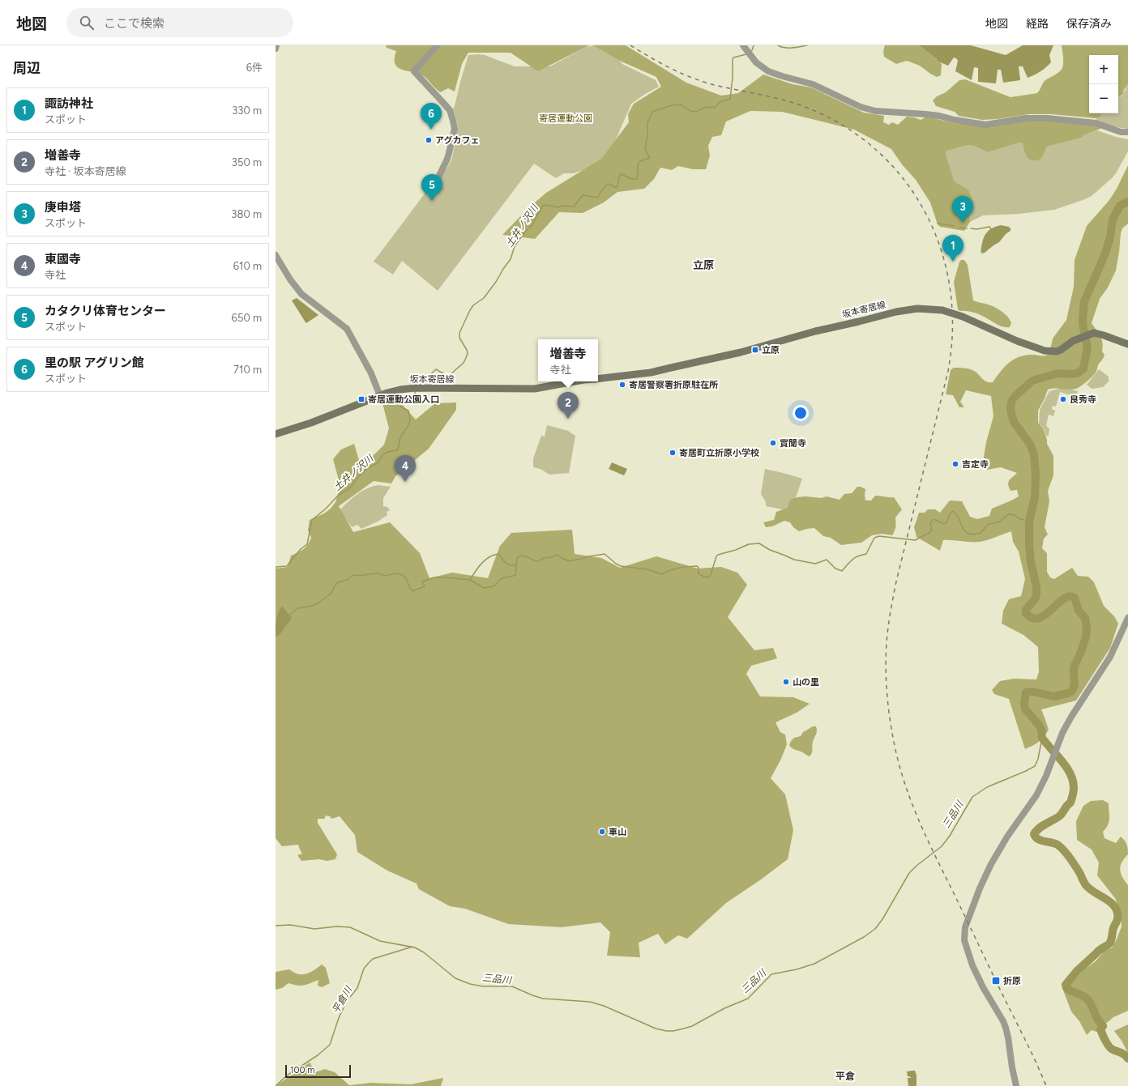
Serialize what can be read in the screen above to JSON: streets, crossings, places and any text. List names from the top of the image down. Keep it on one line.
{"streets":{"main road":["坂本寄居線"]},"districts":["立原","平倉"],"water":["土井ノ沢川","三品川","平倉川"],"parks":["寄居運動公園"],"places":{"other":["アグカフェ","寄居警察署折原駐在所","良秀寺","實聞寺","寄居町立折原小学校","吉定寺","山の里","車山"],"transit":["立原","寄居運動公園入口","折原"]},"scale_bar":"100 m","page":{"header":"地図","search":"ここで検索","nav":["地図","経路","保存済み"],"heading":["周辺","6件"],"map_buttons":["+","−"],"list":[{"mark":"1","name":"諏訪神社","note":"スポット","value":"330 m"},{"mark":"2","name":"増善寺","note":"寺社 · 坂本寄居線","value":"350 m"},{"mark":"3","name":"庚申塔","note":"スポット","value":"380 m"},{"mark":"4","name":"東國寺","note":"寺社","value":"610 m"},{"mark":"5","name":"カタクリ体育センター","note":"スポット","value":"650 m"},{"mark":"6","name":"里の駅 アグリン館","note":"スポット","value":"710 m"}],"pins":["6","5","3","1","2","4"],"popup":["増善寺","寺社"],"scale":"100 m"}}
